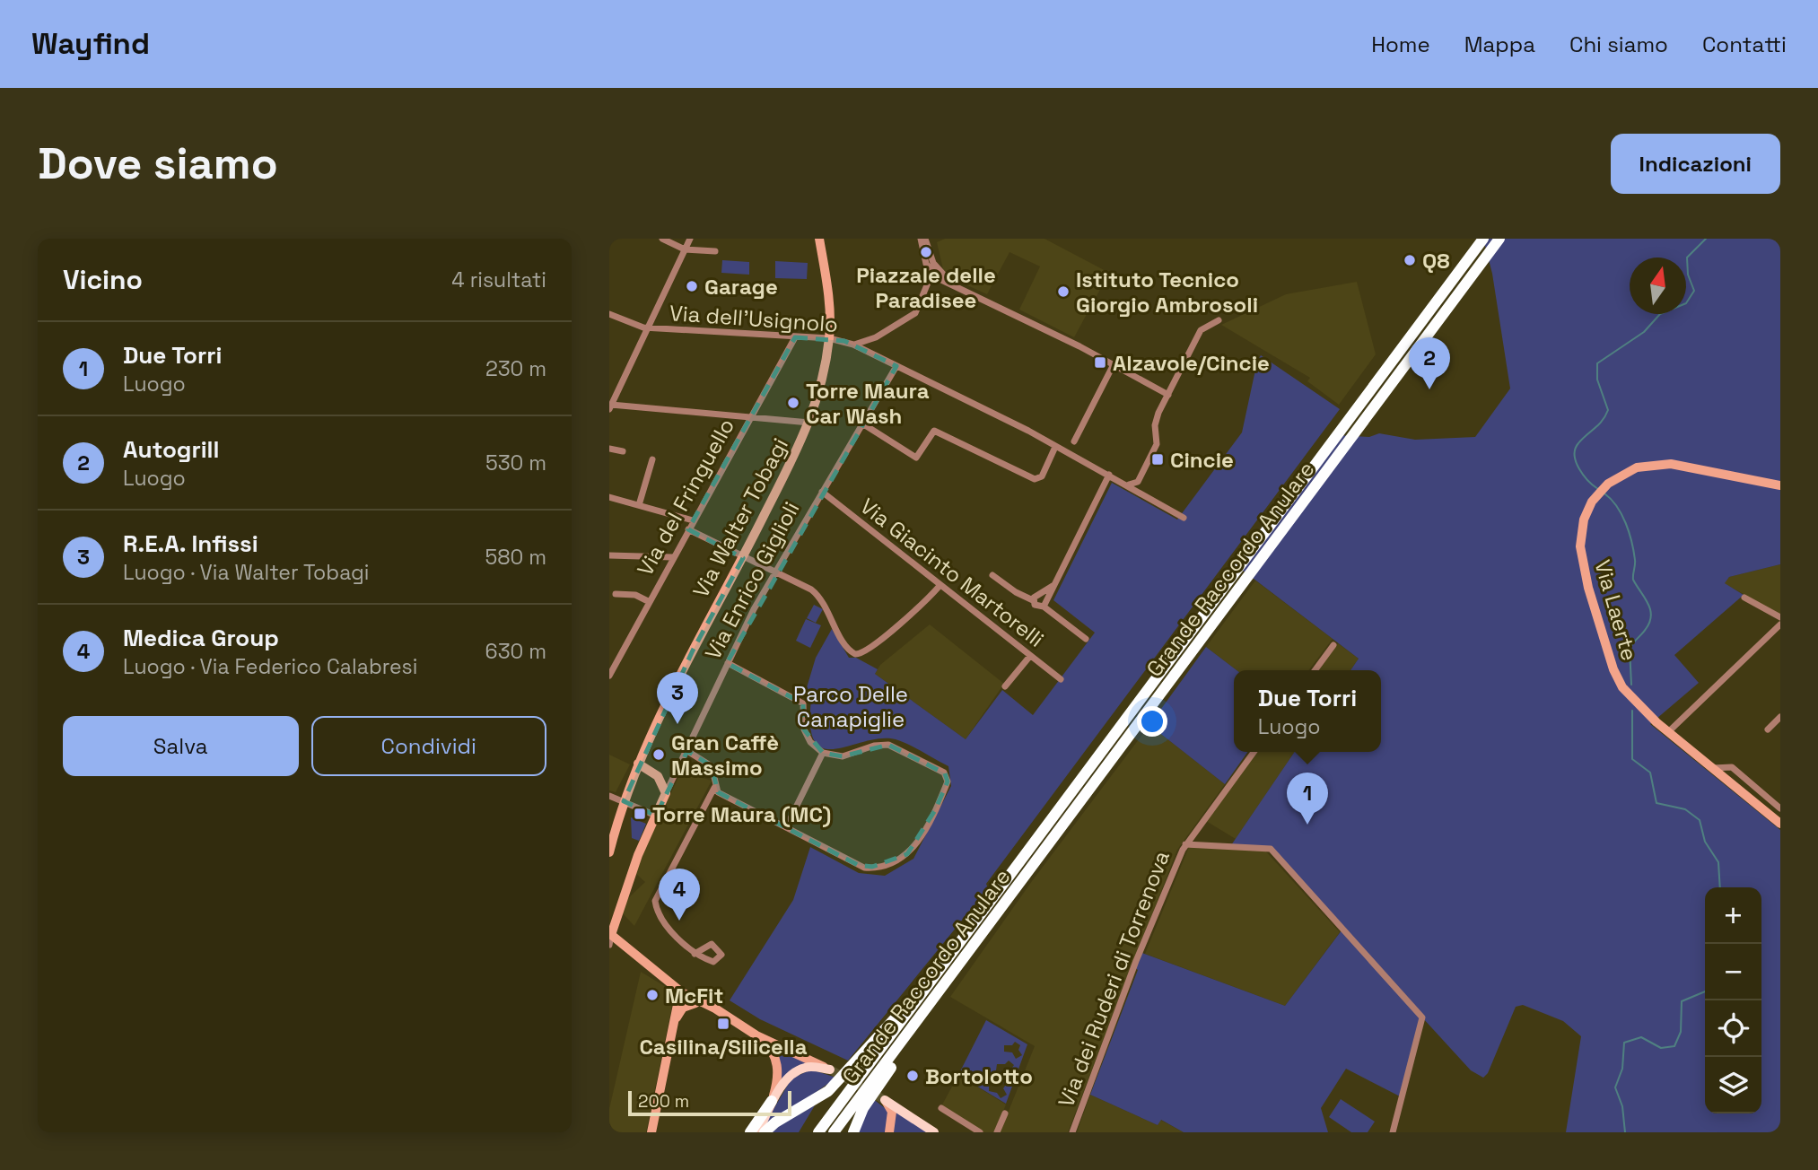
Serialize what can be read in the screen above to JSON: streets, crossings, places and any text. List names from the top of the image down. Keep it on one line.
{"streets":{"highway":["Grande Raccordo Anulare"],"street":["Via dell'Usignolo","Via del Fringuello","Via Walter Tobagi","Via Giacinto Martorelli","Via Enrico Giglioli","Via Laerte","Via dei Ruderi di Torrenova"]},"crossings":[["Via dell'Usignolo","Via del Fringuello"],["Via dell'Usignolo","Via Walter Tobagi"],["Via dell'Usignolo","Via Enrico Giglioli"],["Via Giacinto Martorelli","Via Enrico Giglioli"]],"parks":["Parco Delle Canapiglie"],"places":{"other":["Piazzale delle Paradisee","Q8","Garage","Istituto Tecnico Giorgio Ambrosoli","Torre Maura Car Wash","Gran Caffè Massimo","McFit","Bortolotto"],"transit":["Alzavole/Cincie","Cincie","Torre Maura (MC)","Casilina/Silicella"]},"scale_bar":"200 m","north":"top","page":{"header":"Wayfind","nav":["Home","Mappa","Chi siamo","Contatti"],"buttons":["Indicazioni",["Salva","Condividi"]],"title":"Dove siamo","heading":["Vicino","4 risultati"],"list":[{"mark":"1","name":"Due Torri","note":"Luogo","value":"230 m"},{"mark":"2","name":"Autogrill","note":"Luogo","value":"530 m"},{"mark":"3","name":"R.E.A. Infissi","note":"Luogo · Via Walter Tobagi","value":"580 m"},{"mark":"4","name":"Medica Group","note":"Luogo · Via Federico Calabresi","value":"630 m"}],"pins":["2","3","1","4"],"popup":["Due Torri","Luogo"],"map_buttons":["+","−"],"scale":"200 m"}}
